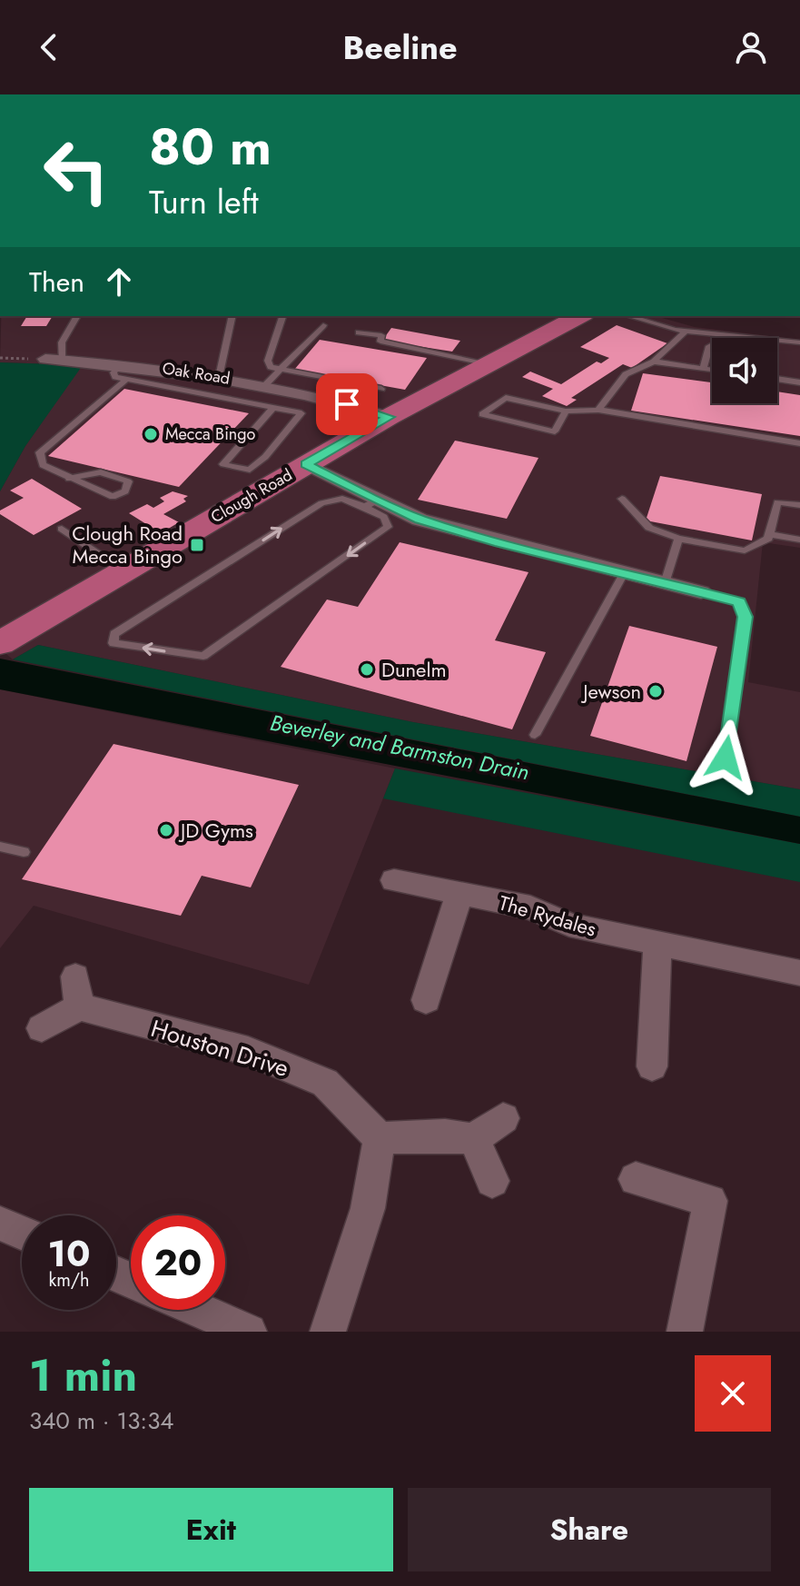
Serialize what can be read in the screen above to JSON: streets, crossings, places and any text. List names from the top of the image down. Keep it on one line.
{"streets":{"main road":["Clough Road"],"street":["Oak Road","The Rydales","Houston Drive"]},"crossings":[["Oak Road","Clough Road"]],"water":["Beverley and Barmston Drain"],"places":{"other":["Mecca Bingo","Dunelm","Jewson","JD Gyms"],"transit":["Clough Road Mecca Bingo"]},"page":{"header":"Beeline","turn":["80 m","Turn left"],"then":"Then","speed":"10 km/h","limit":"20","heading":["1 min","340 m · 13:34"],"buttons":["Exit","Share"]}}
